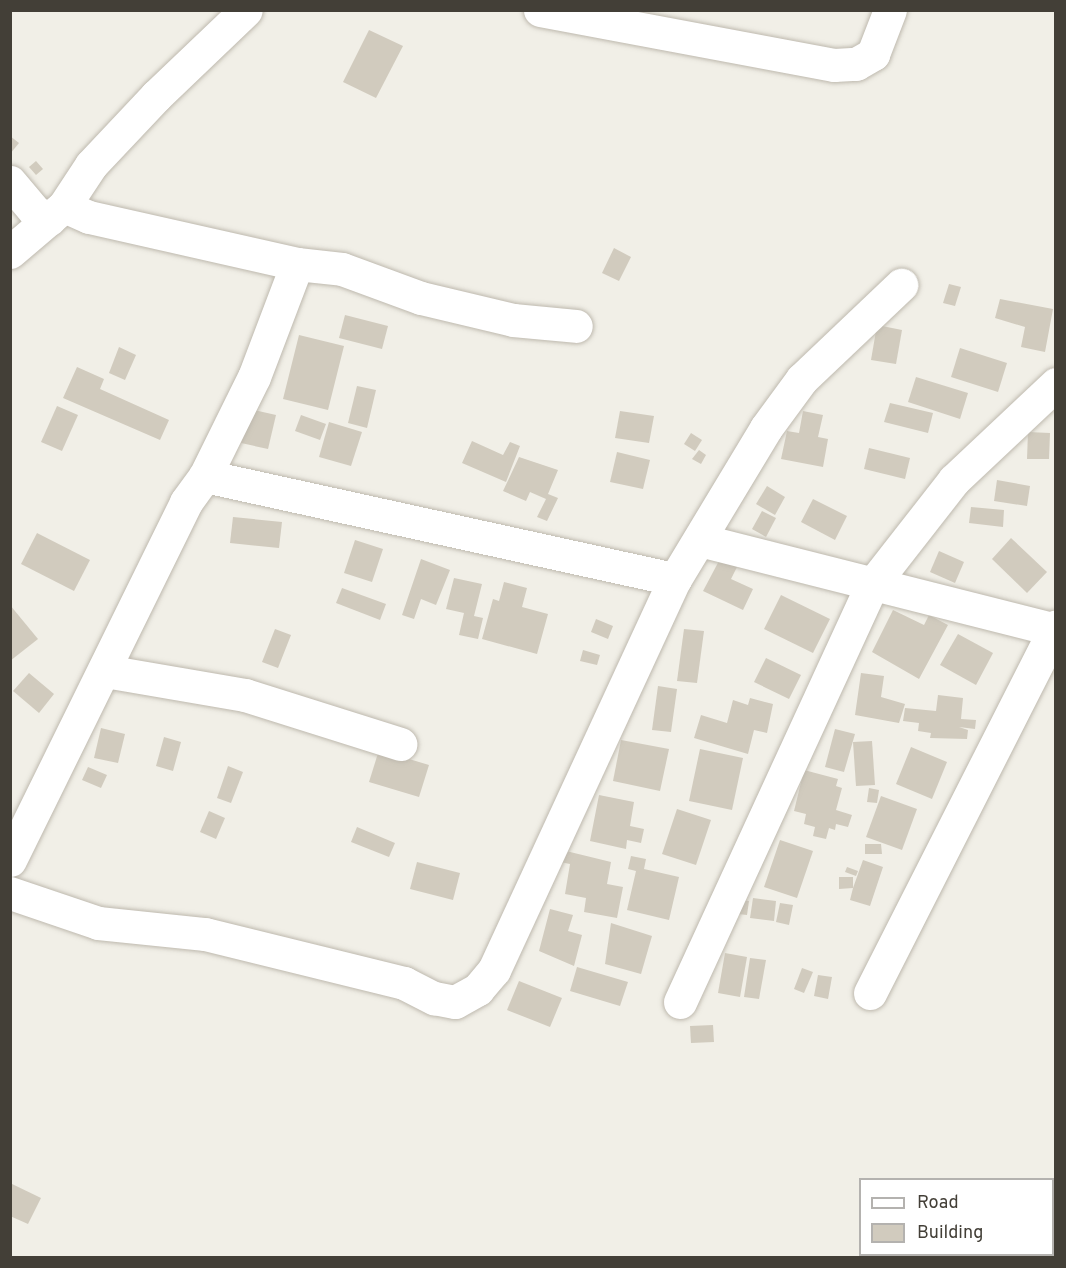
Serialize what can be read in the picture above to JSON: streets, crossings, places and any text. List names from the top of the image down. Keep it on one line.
{"legend":["Road","Building"]}
